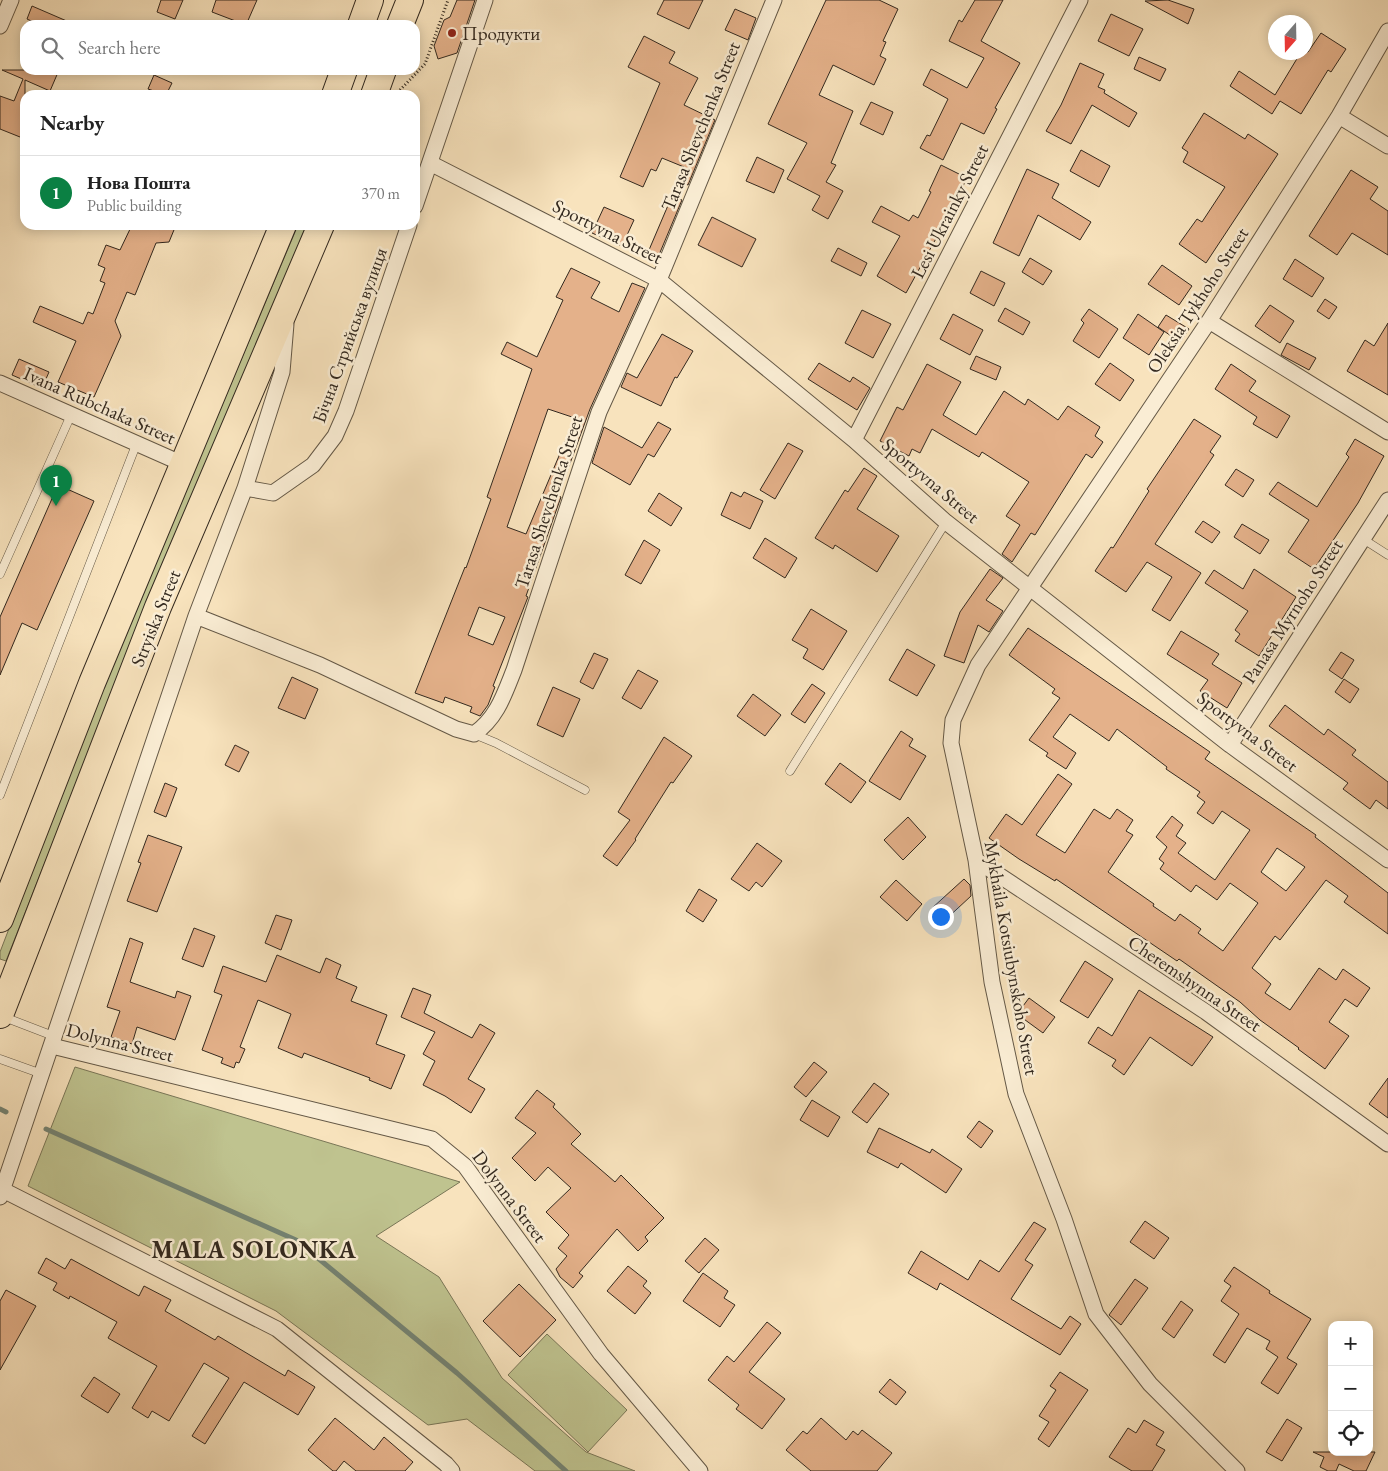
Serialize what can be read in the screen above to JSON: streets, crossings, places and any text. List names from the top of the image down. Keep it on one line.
{"streets":{"highway":["Stryiska Street"],"street":["Tarasa Shevchenka Street","Lesi Ukrainky Street","Sportyvna Street","Oleksia Tykhoho Street","Бічна Стрийська вулиця","Ivana Rubchaka Street","Panasa Myrnoho Street","Mykhaila Kotsiubynskoho Street","Cheremshynna Street","Dolynna Street"]},"crossings":[["Tarasa Shevchenka Street","Sportyvna Street"],["Lesi Ukrainky Street","Sportyvna Street"],["Sportyvna Street","Oleksia Tykhoho Street"],["Sportyvna Street","Panasa Myrnoho Street"],["Sportyvna Street","Mykhaila Kotsiubynskoho Street"],["Oleksia Tykhoho Street","Mykhaila Kotsiubynskoho Street"],["Ivana Rubchaka Street","Stryiska Street"],["Mykhaila Kotsiubynskoho Street","Cheremshynna Street"]],"districts":["MALA SOLONKA"],"places":["Продукти"],"north":"bottom","page":{"search":"Search here","heading":"Nearby","list":[{"mark":"1","name":"Нова Пошта","note":"Public building","value":"370 m"}],"pins":"1","map_buttons":["+","−"]}}
